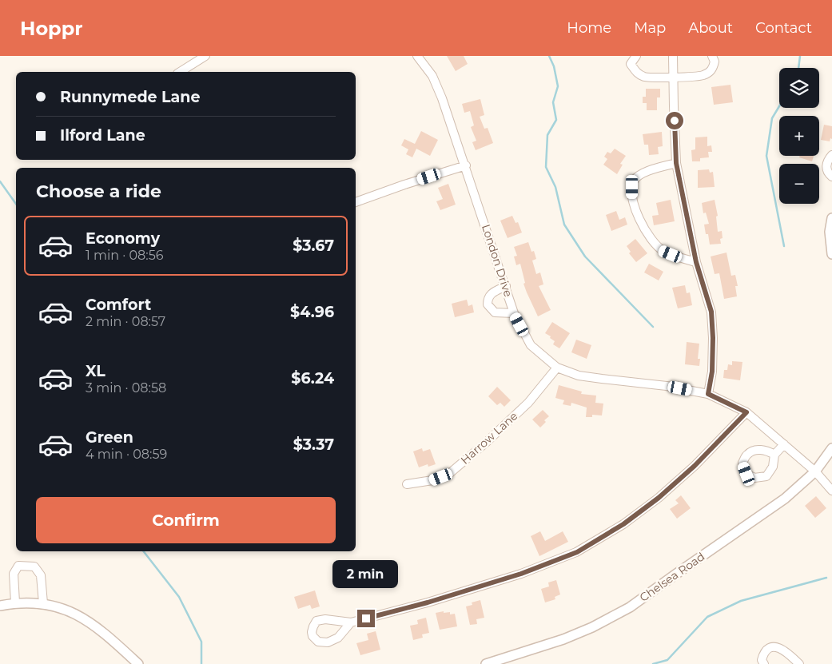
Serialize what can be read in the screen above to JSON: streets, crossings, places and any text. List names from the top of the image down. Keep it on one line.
{"streets":{"street":["London Drive","Harrow Lane","Chelsea Road"]},"crossings":[["London Drive","Harrow Lane"],["London Drive","Chelsea Road"]],"page":{"header":"Hoppr","nav":["Home","Map","About","Contact"],"map_buttons":["+","−"],"banner":["Runnymede Lane","Ilford Lane"],"heading":"Choose a ride","list":[{"name":"Economy","note":"1 min · 08:56","value":"$3.67"},{"name":"Comfort","note":"2 min · 08:57","value":"$4.96"},{"name":"XL","note":"3 min · 08:58","value":"$6.24"},{"name":"Green","note":"4 min · 08:59","value":"$3.37"}],"buttons":"Confirm","bubble":"2 min"}}
